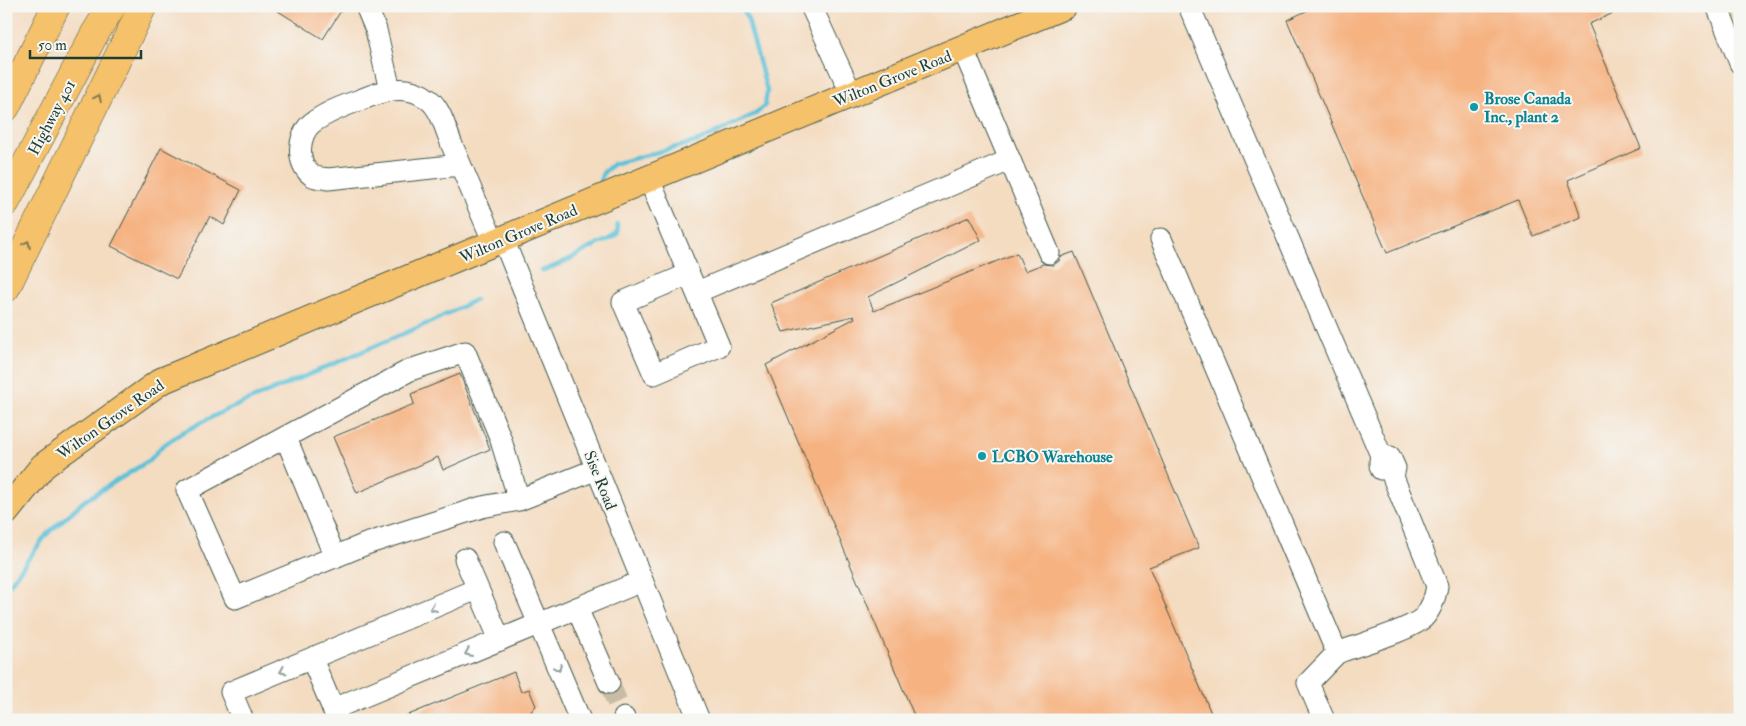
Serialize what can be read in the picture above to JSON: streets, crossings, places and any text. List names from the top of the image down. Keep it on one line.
{"streets":{"highway":["Highway 401"],"main road":["Wilton Grove Road"],"street":["Sise Road"]},"crossings":[["Wilton Grove Road","Sise Road"]],"places":["Brose Canada Inc., plant 2","LCBO Warehouse"],"scale_bar":"50 m"}
